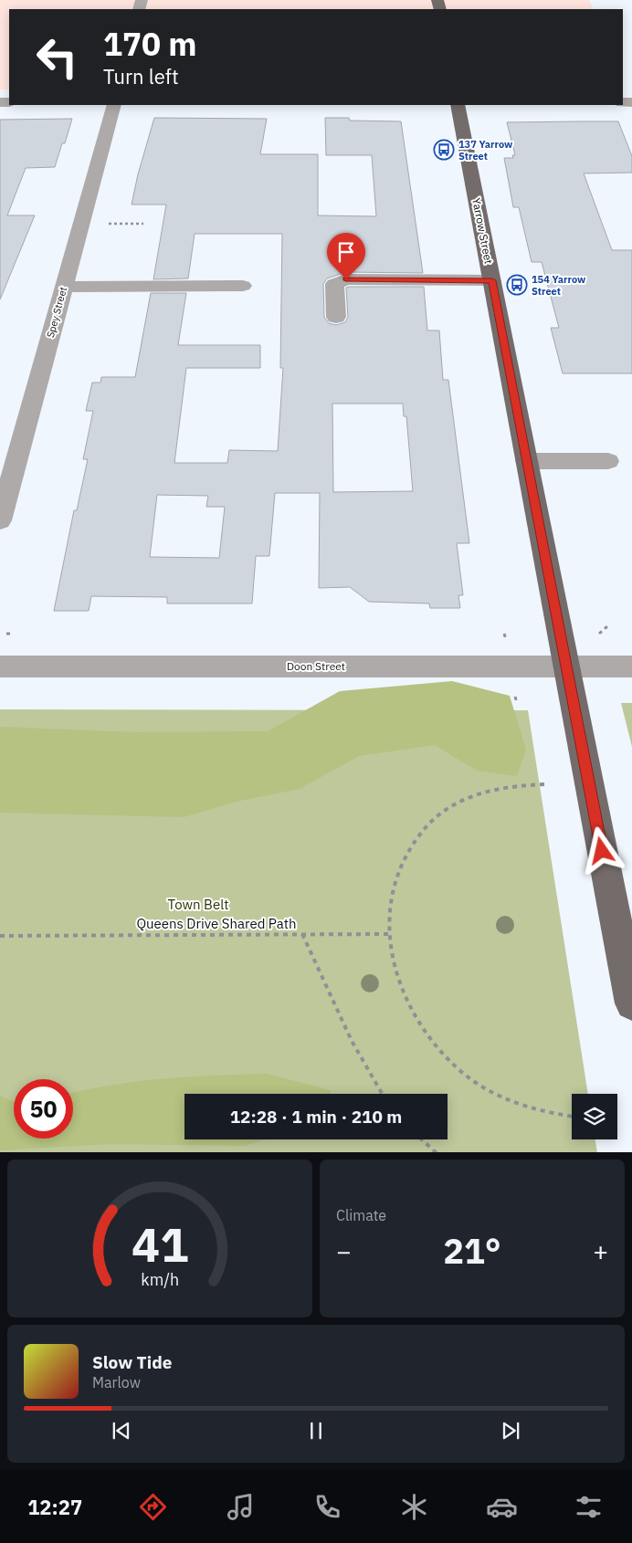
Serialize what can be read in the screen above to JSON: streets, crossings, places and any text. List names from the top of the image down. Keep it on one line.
{"streets":{"main road":["Yarrow Street"],"street":["Spey Street","Doon Street"],"path":["Queens Drive Shared Path"]},"crossings":[["Yarrow Street","Doon Street"]],"parks":["Town Belt"],"places":{"bus stop":["137 Yarrow Street","154 Yarrow Street"]},"page":{"turn":["170 m","Turn left"],"limit":"50","trip":"12:28 · 1 min · 210 m","tile":"Climate","heat":["−","21°","+"],"song":["Slow Tide","Marlow"],"tabs":"12:27","gauge":["41","km/h"]}}
